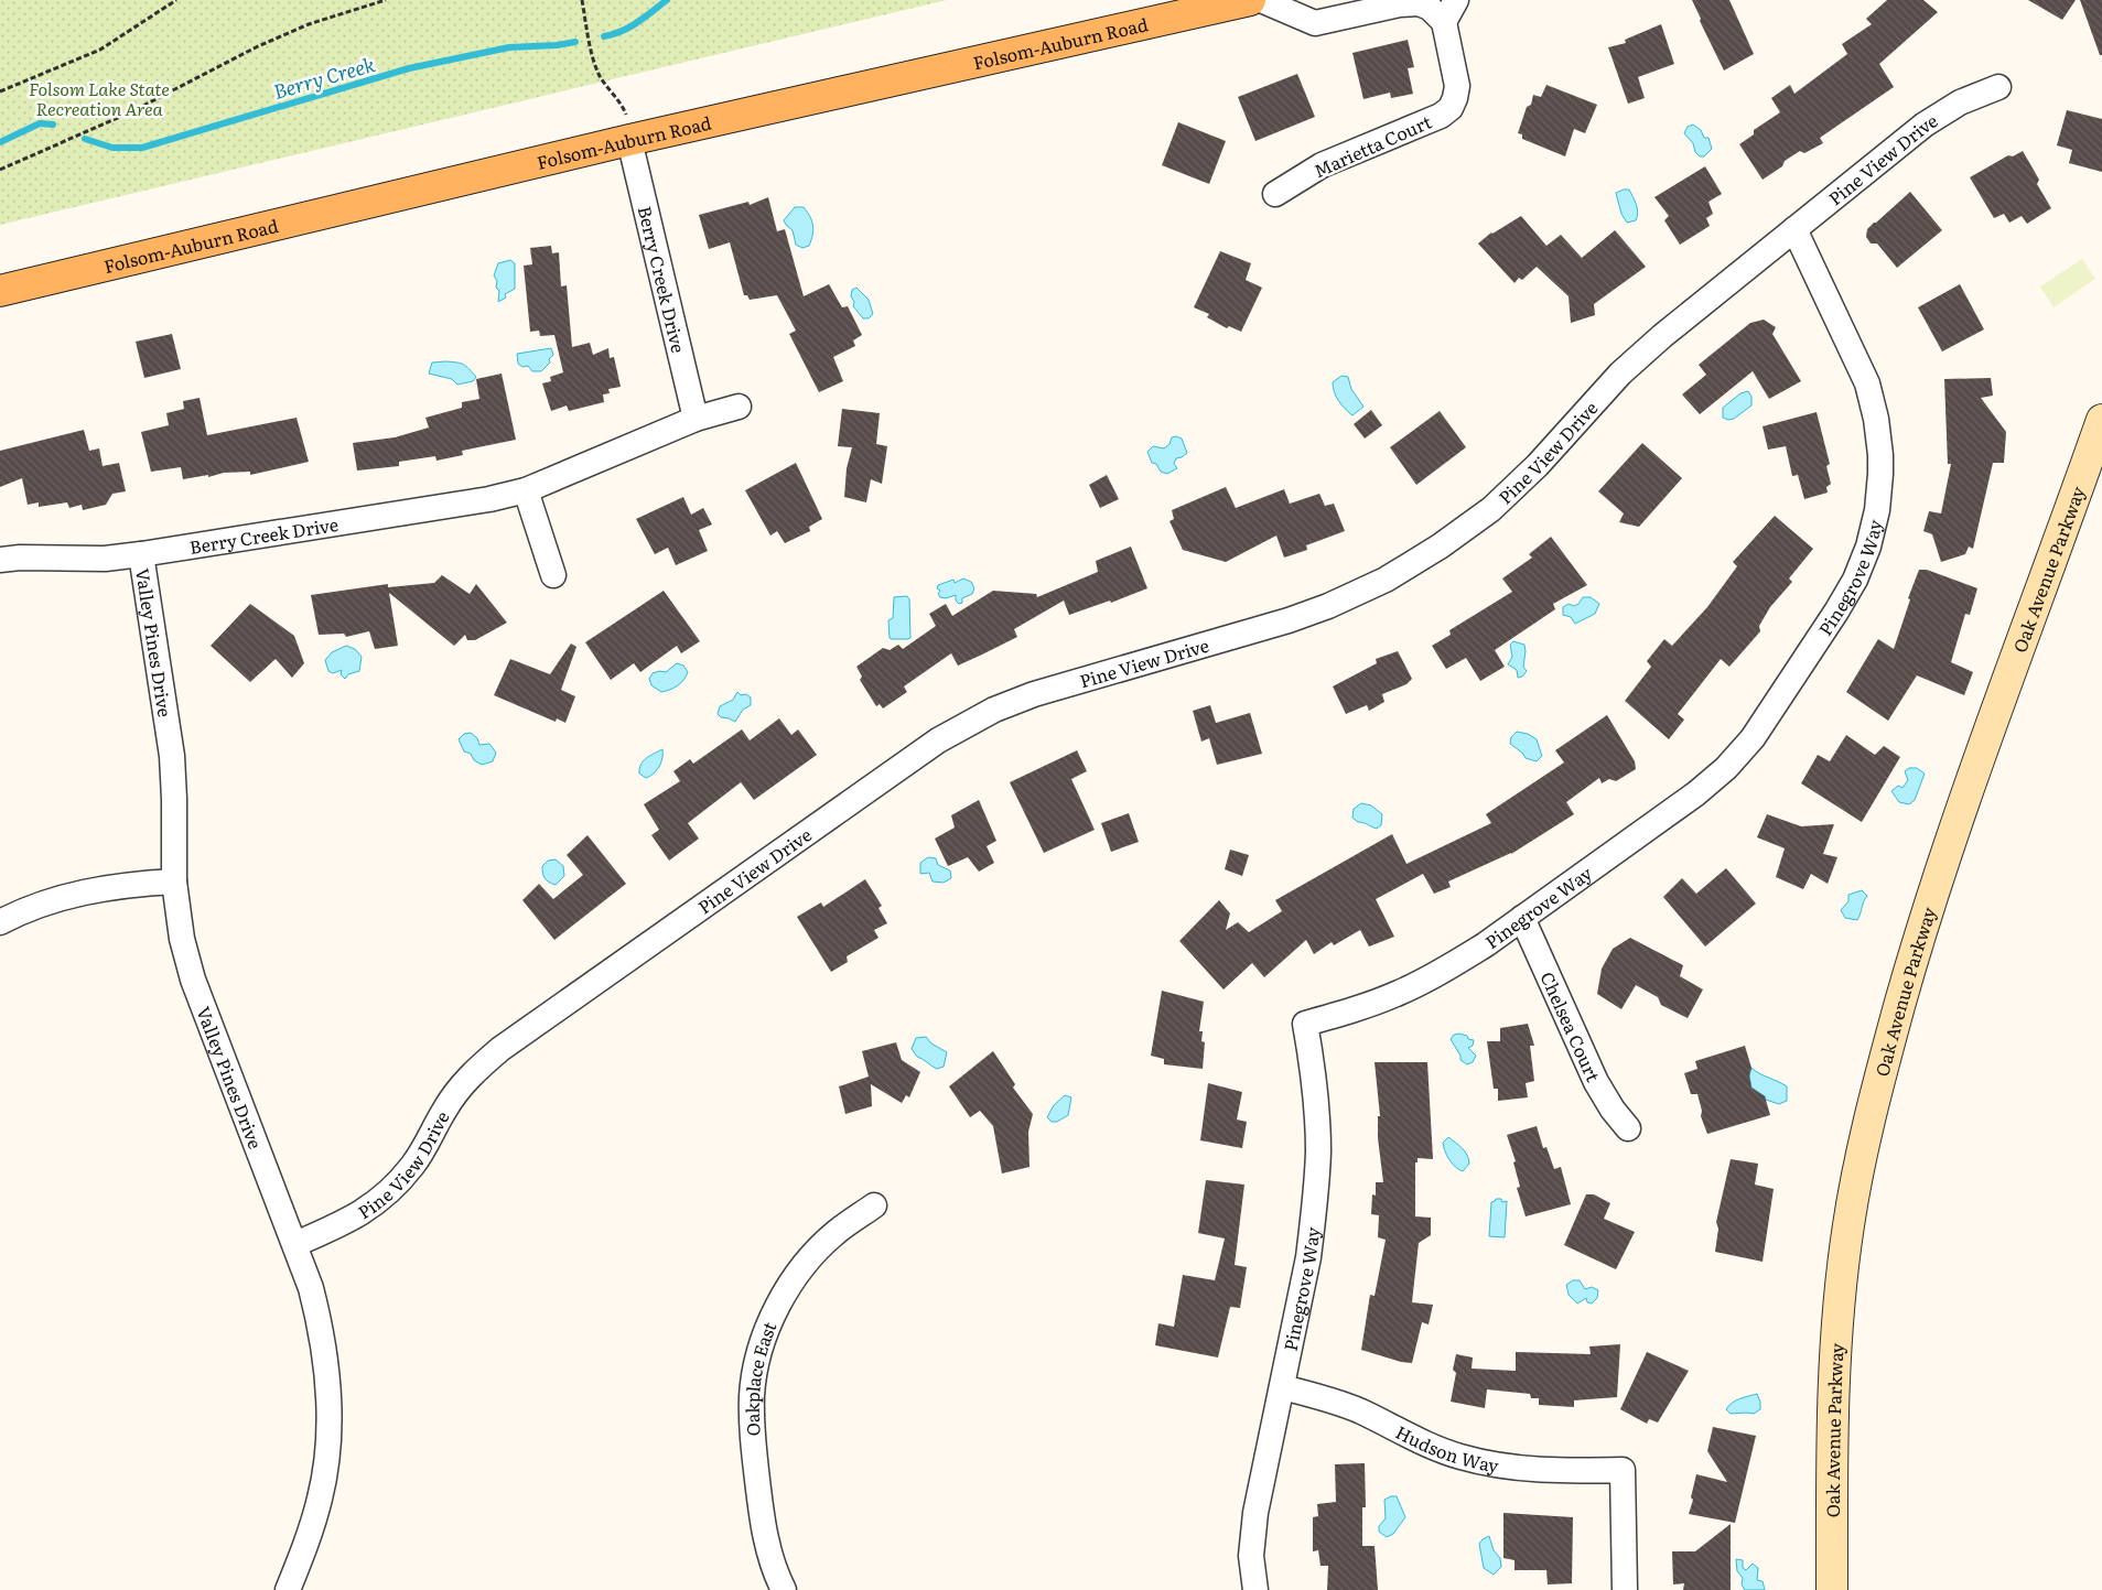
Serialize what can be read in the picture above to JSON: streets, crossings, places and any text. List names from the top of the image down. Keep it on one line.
{"streets":{"main road":["Folsom-Auburn Road","Oak Avenue Parkway"],"street":["Marietta Court","Pine View Drive","Berry Creek Drive","Pinegrove Way","Valley Pines Drive","Chelsea Court","Oakplace East","Hudson Way"]},"crossings":[["Folsom-Auburn Road","Berry Creek Drive"],["Pine View Drive","Pinegrove Way"],["Pine View Drive","Valley Pines Drive"],["Berry Creek Drive","Valley Pines Drive"],["Pinegrove Way","Chelsea Court"],["Pinegrove Way","Hudson Way"]],"water":["Berry Creek"],"parks":["Folsom Lake State Recreation Area"]}
